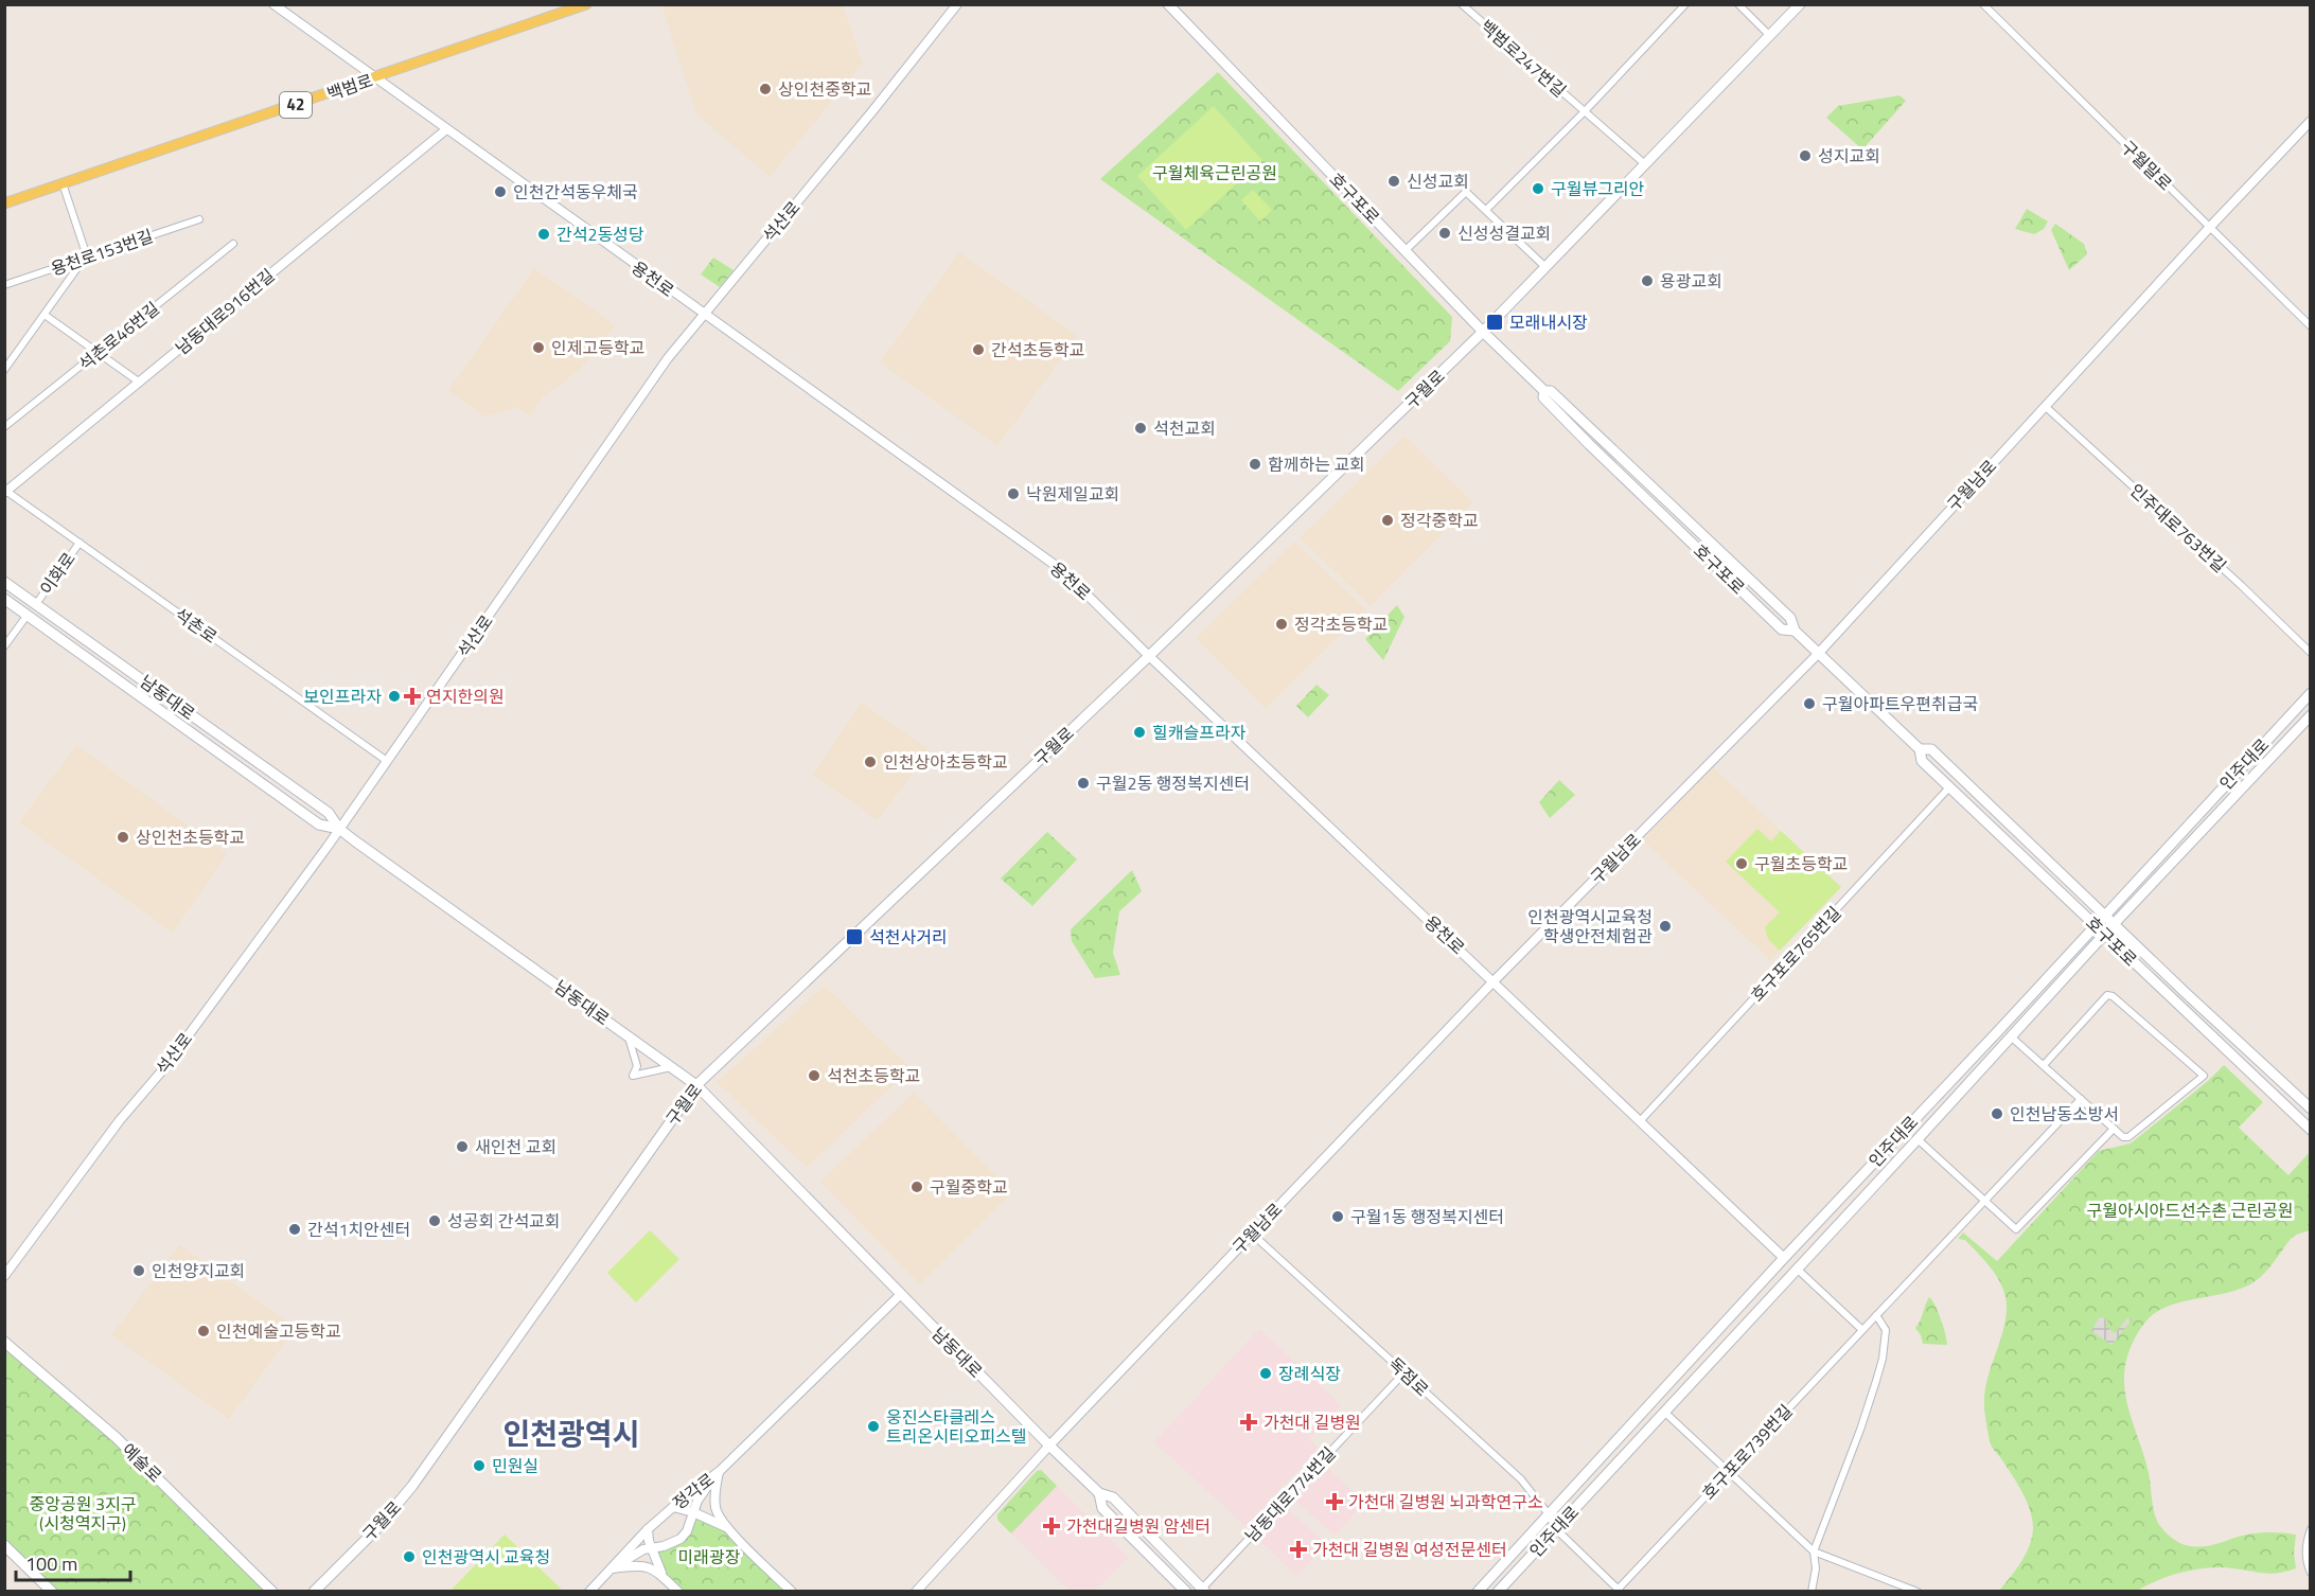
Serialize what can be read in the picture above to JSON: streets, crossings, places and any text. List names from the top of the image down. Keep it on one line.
{"streets":{"main road":["백범로","42","호구포로","구월로","남동대로","인주대로","예술로"],"street":["백범로247번길","구월말로","석산로","용천로153번길","용천로","남동대로916번길","석촌로46번길","구월남로","인주대로763번길","이화로","석촌로","호구포로765번길","독점로","호구포로739번길","정각로","남동대로774번길"]},"crossings":[["백범로247번길","구월로"],["백범로","용천로"],["구월말로","구월남로"],["호구포로","구월로"],["호구포로","구월남로"],["호구포로","인주대로"],["호구포로","호구포로765번길"],["석산로","용천로"],["석산로","석촌로"],["석산로","남동대로"],["용천로","남동대로916번길"],["용천로","구월로"],["용천로","구월남로"],["용천로","인주대로"],["용천로","호구포로765번길"],["남동대로916번길","석촌로"],["구월로","남동대로"],["구월남로","인주대로763번길"],["구월남로","남동대로"],["구월남로","독점로"],["이화로","석촌로"],["이화로","남동대로"],["남동대로","남동대로774번길"],["인주대로","독점로"],["독점로","호구포로739번길"],["독점로","남동대로774번길"]],"districts":["인천광역시"],"parks":["구월체육근린공원","구월아시아드선수촌 근린공원","중앙공원 3지구 (시청역지구)","미래광장"],"places":{"other":["상인천중학교","성지교회","신성교회","구월뷰그리안","인천간석동우체국","신성성결교회","간석2동성당","용광교회","인제고등학교","간석초등학교","석천교회","함께하는 교회","낙원제일교회","정각중학교","정각초등학교","보인프라자","구월아파트우편취급국","힐캐슬프라자","인천상아초등학교","구월2동 행정복지센터","상인천초등학교","구월초등학교","인천광역시교육청 학생안전체험관","석천초등학교","인천남동소방서","새인천 교회","구월중학교","구월1동 행정복지센터","성공회 간석교회","간석1치안센터","인천양지교회","인천예술고등학교","장례식장","웅진스타클레스 트리온시티오피스텔","민원실","인천광역시 교육청"],"transit":["모래내시장","석천사거리"],"health":["연지한의원","가천대 길병원","가천대 길병원 뇌과학연구소","가천대길병원 암센터","가천대 길병원 여성전문센터"]},"scale_bar":"100 m"}
